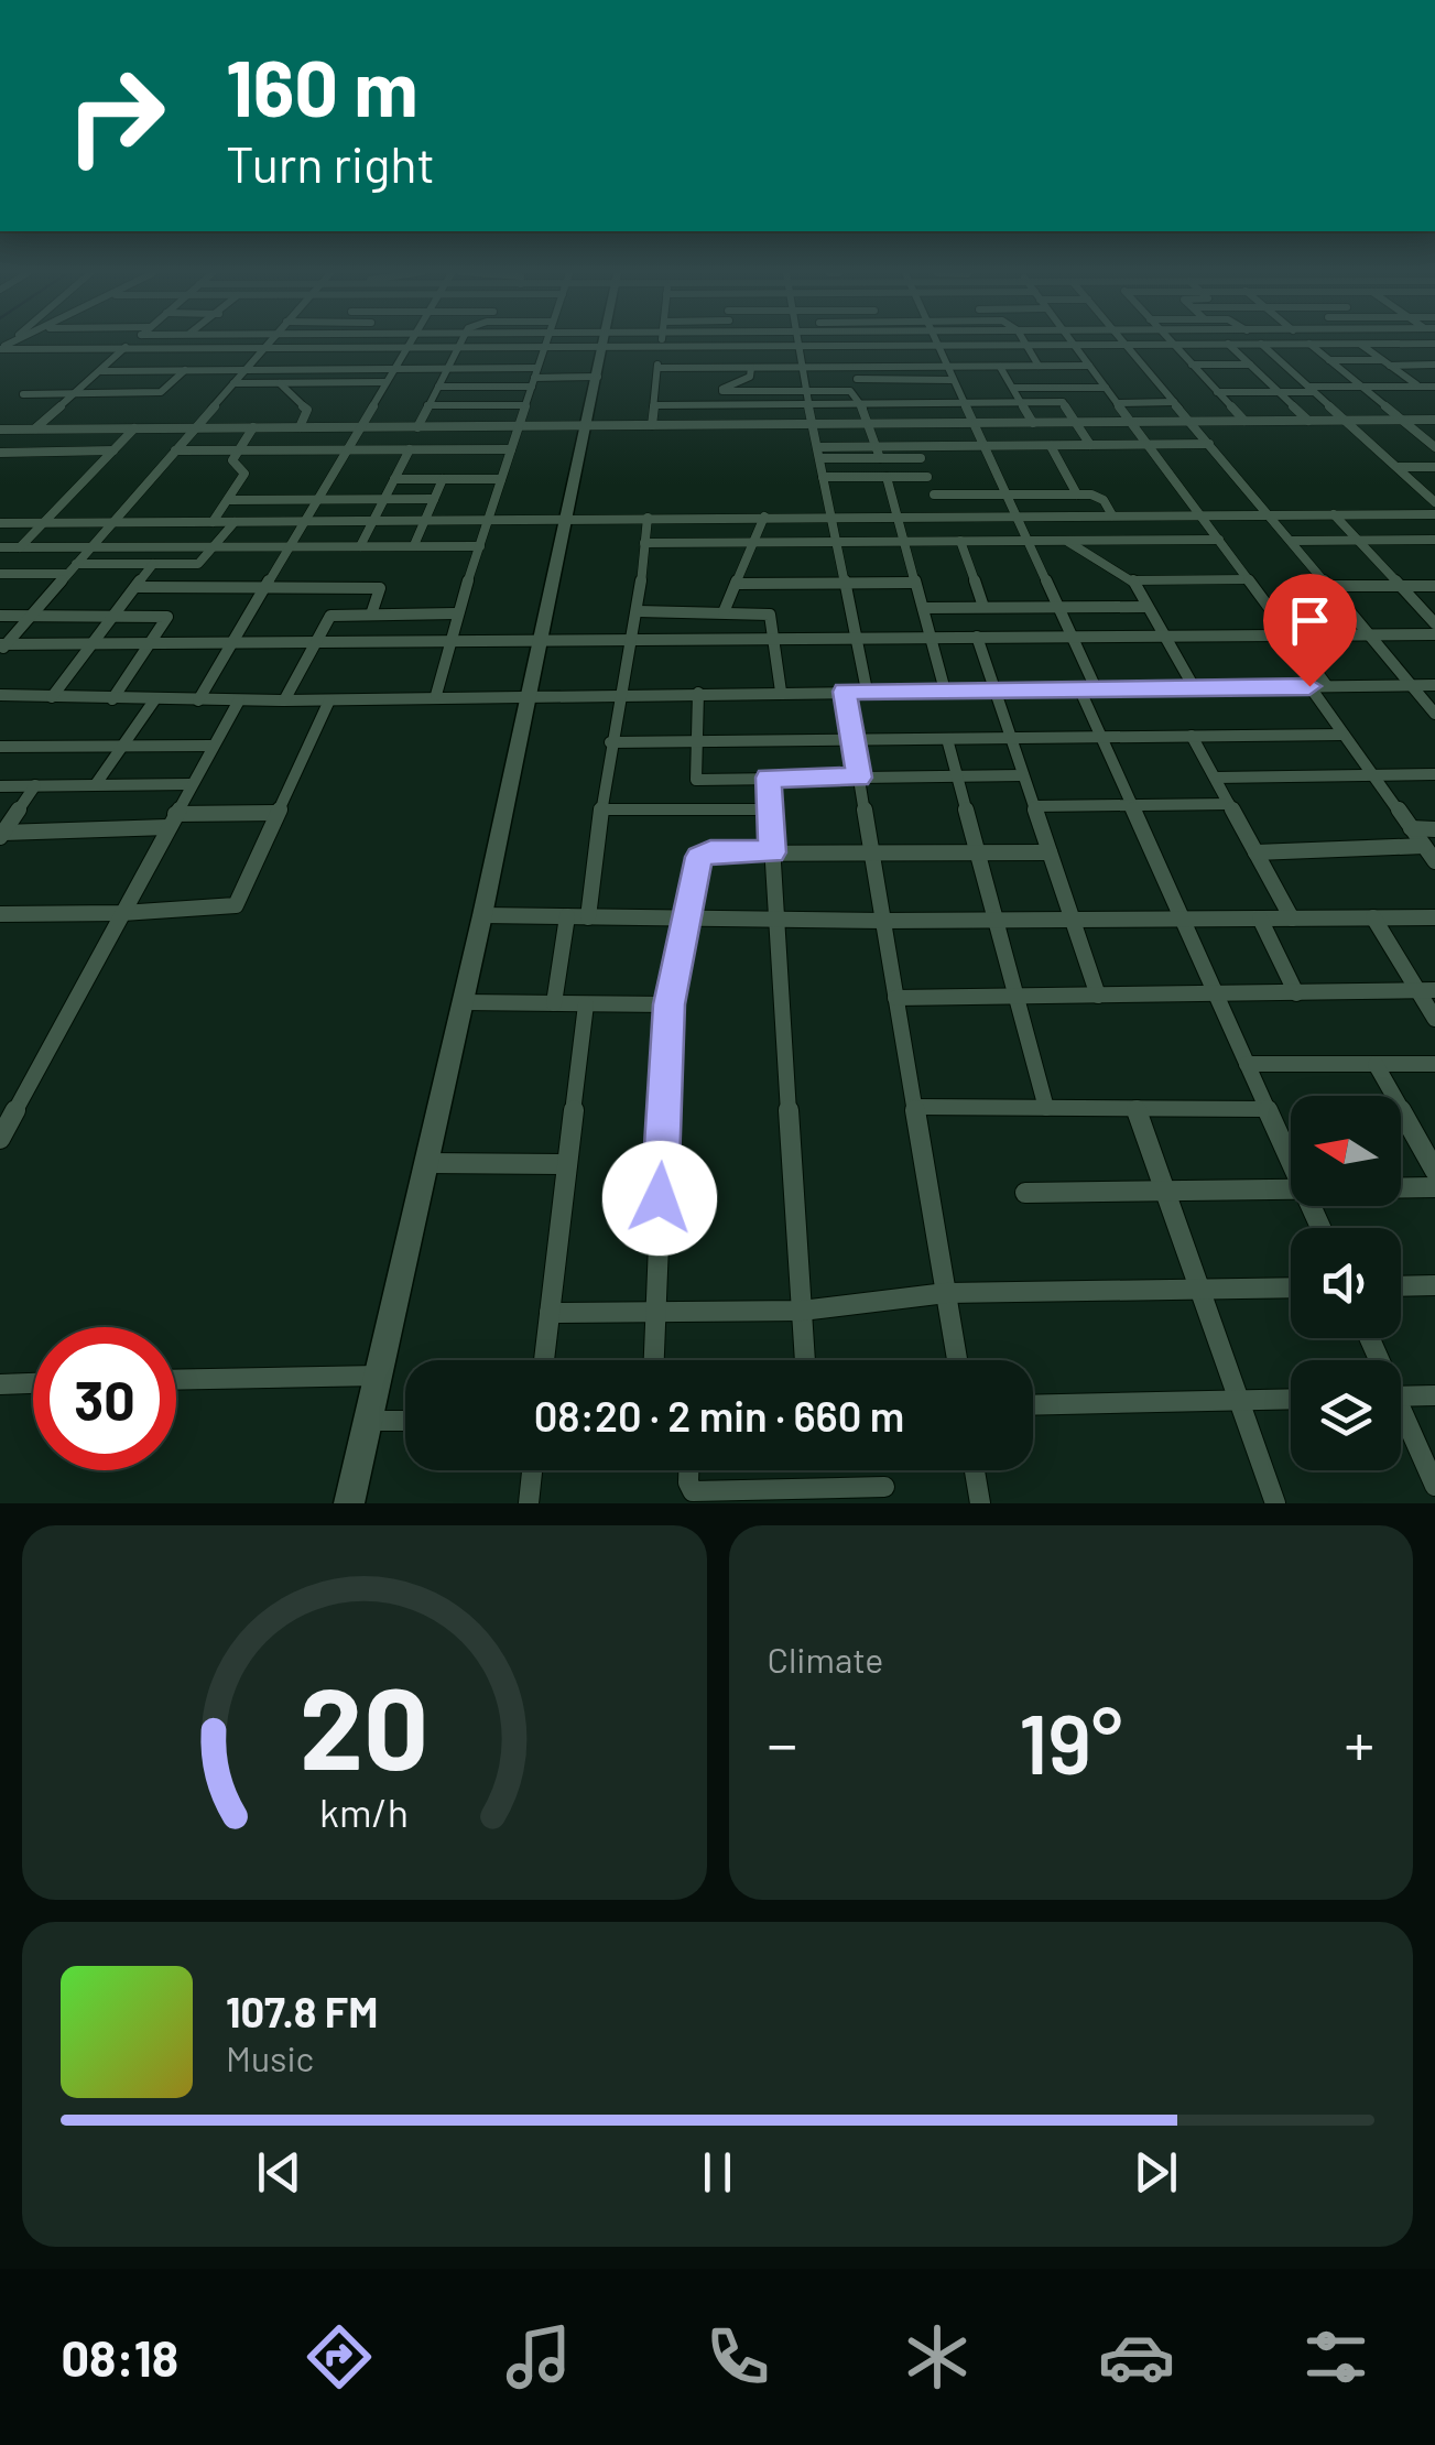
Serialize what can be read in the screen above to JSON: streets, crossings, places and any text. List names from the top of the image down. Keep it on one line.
{"north":"left","page":{"turn":["160 m","Turn right"],"limit":"30","trip":"08:20 · 2 min · 660 m","tile":"Climate","heat":["−","19°","+"],"song":["107.8 FM","Music"],"tabs":"08:18","gauge":["20","km/h"]}}
